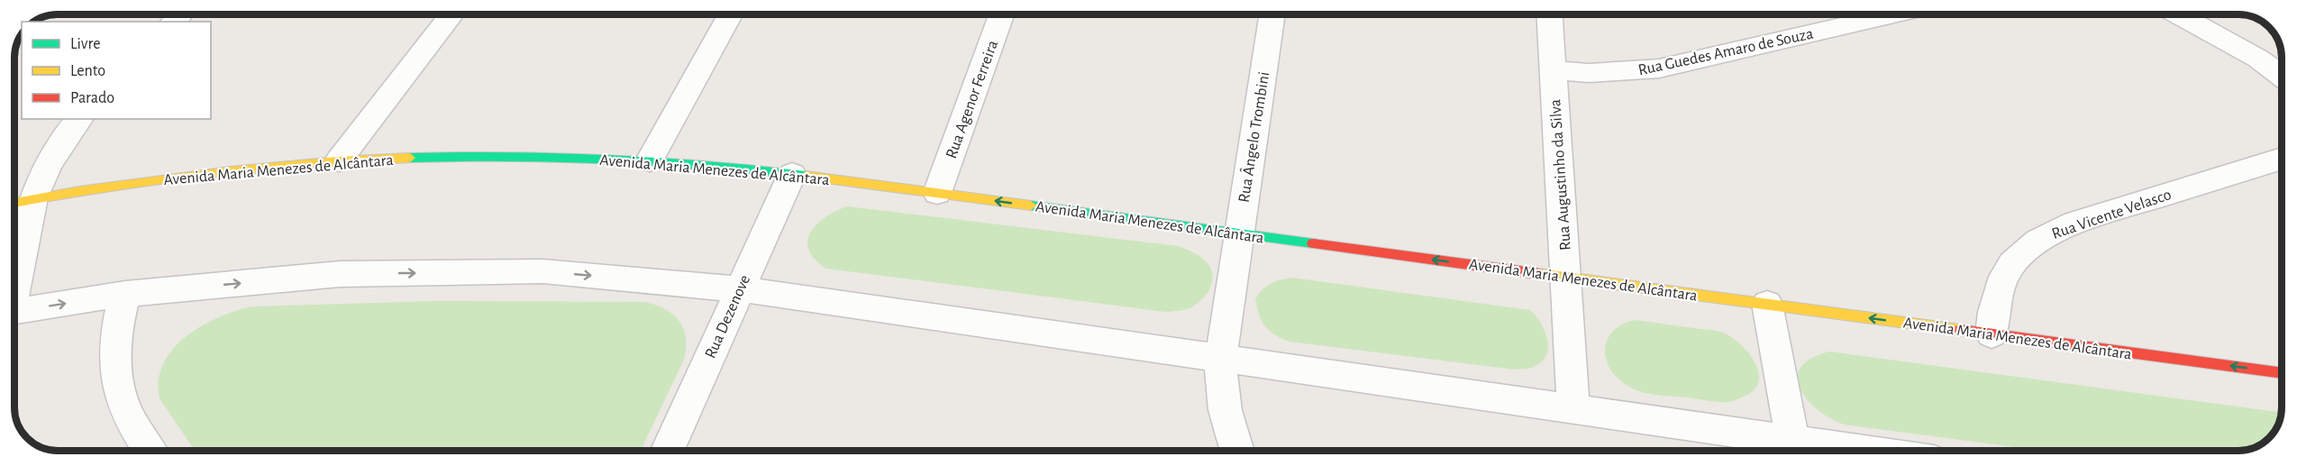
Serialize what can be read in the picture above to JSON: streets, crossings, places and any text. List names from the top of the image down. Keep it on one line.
{"streets":{"street":["Rua Guedes Amaro de Souza","Rua Agenor Ferreira","Rua Ângelo Trombini","Avenida Maria Menezes de Alcântara","Rua Augustinho da Silva","Rua Vicente Velasco","Rua Dezenove"]},"crossings":[["Rua Guedes Amaro de Souza","Rua Augustinho da Silva"],["Rua Agenor Ferreira","Avenida Maria Menezes de Alcântara"],["Rua Ângelo Trombini","Avenida Maria Menezes de Alcântara"],["Avenida Maria Menezes de Alcântara","Rua Augustinho da Silva"],["Avenida Maria Menezes de Alcântara","Rua Vicente Velasco"],["Avenida Maria Menezes de Alcântara","Rua Dezenove"]],"one_way":["Avenida Maria Menezes de Alcântara"],"legend":["Livre","Lento","Parado"]}
